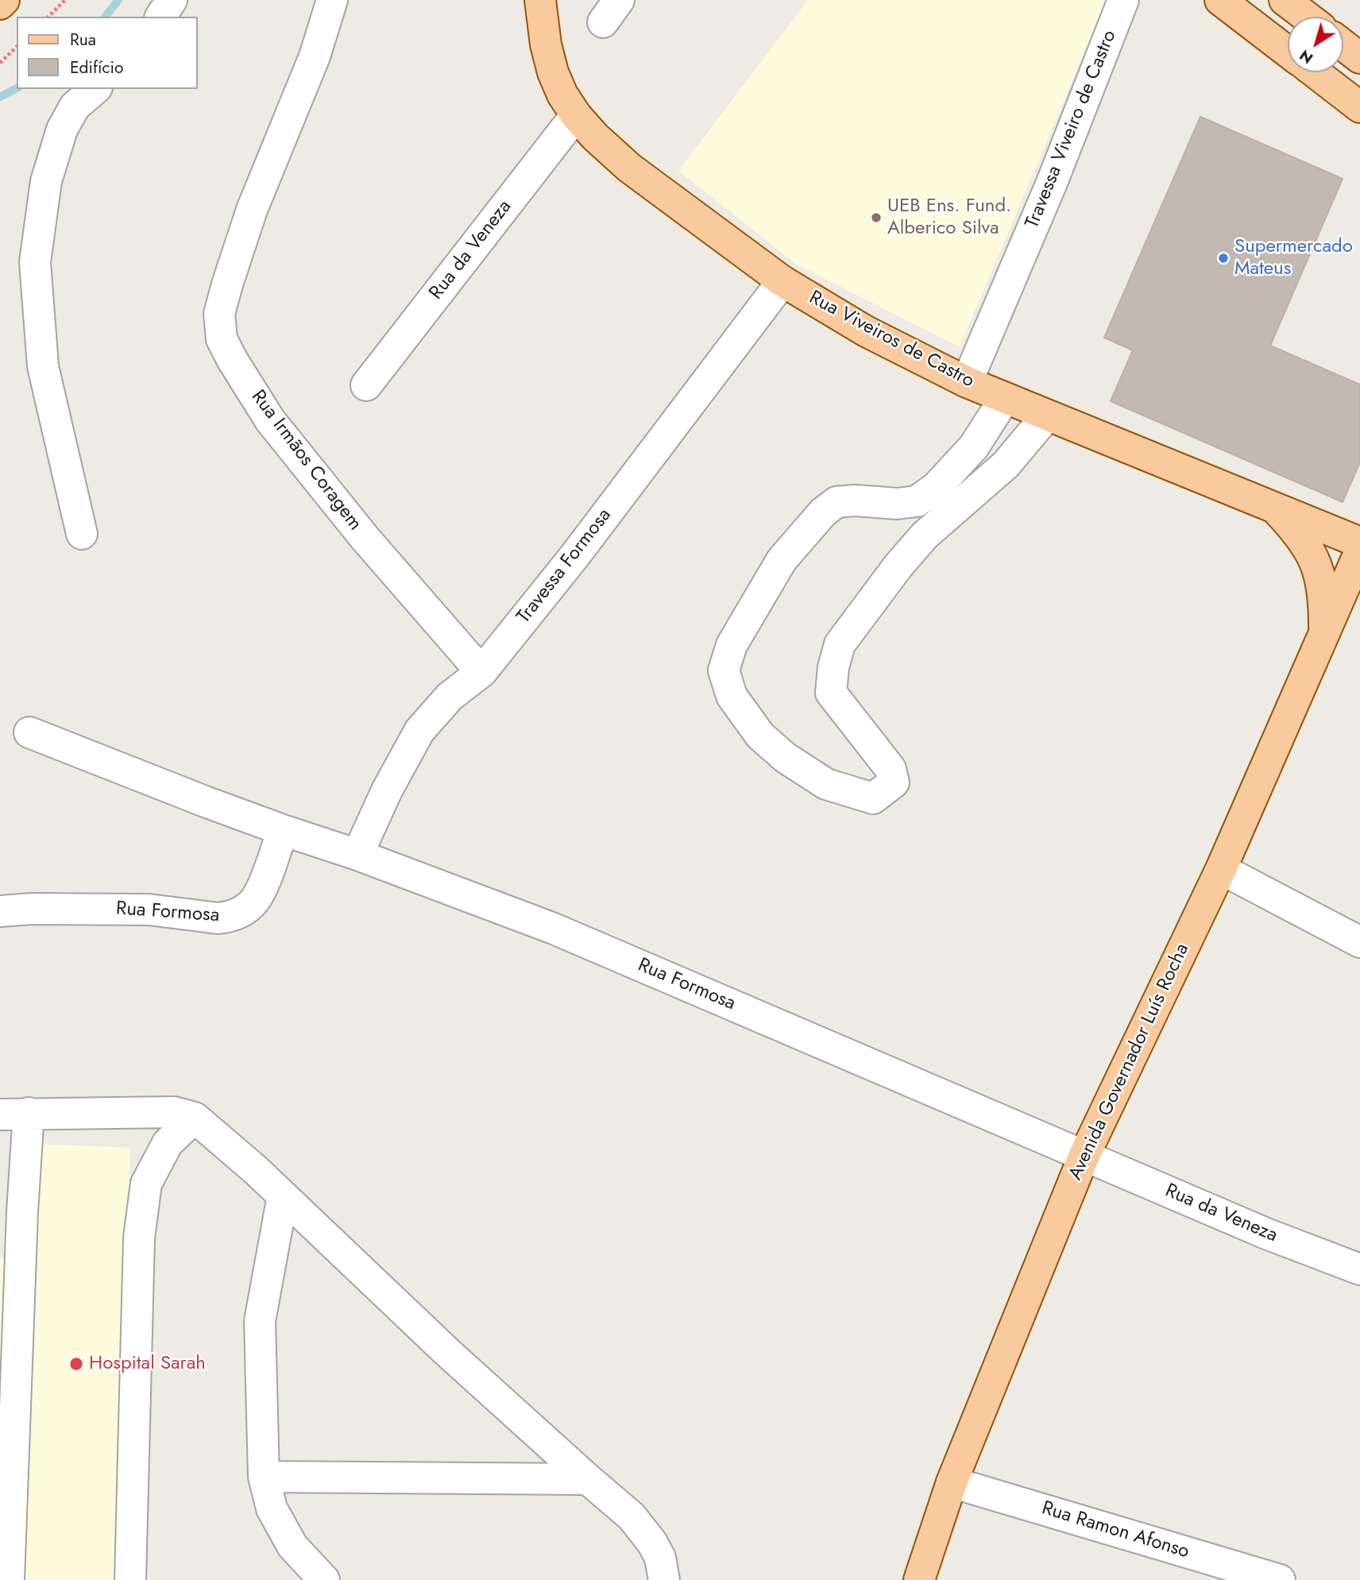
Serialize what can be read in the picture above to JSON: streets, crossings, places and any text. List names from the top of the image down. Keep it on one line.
{"streets":{"main road":["Rua Viveiros de Castro","Avenida Governador Luís Rocha"],"street":["Travessa Viveiro de Castro","Rua da Veneza","Rua Irmãos Coragem","Travessa Formosa","Rua Formosa","Rua Ramon Afonso"]},"crossings":[["Travessa Viveiro de Castro","Rua Viveiros de Castro"],["Rua da Veneza","Rua Viveiros de Castro"],["Rua da Veneza","Rua Formosa"],["Rua da Veneza","Avenida Governador Luís Rocha"],["Rua Viveiros de Castro","Travessa Formosa"],["Rua Irmãos Coragem","Travessa Formosa"],["Travessa Formosa","Rua Formosa"],["Rua Formosa","Avenida Governador Luís Rocha"],["Avenida Governador Luís Rocha","Rua Ramon Afonso"]],"places":["UEB Ens. Fund. Alberico Silva","Supermercado Mateus","Hospital Sarah"],"legend":["Rua","Edifício"],"north":"bottom left"}
